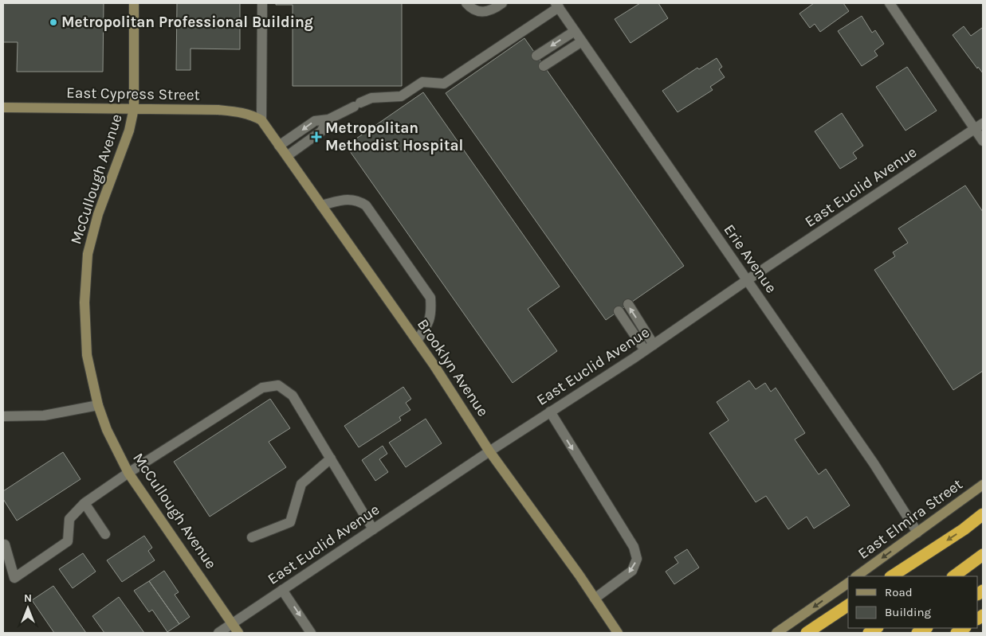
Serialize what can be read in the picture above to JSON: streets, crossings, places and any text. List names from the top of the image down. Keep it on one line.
{"streets":{"main road":["East Cypress Street","McCullough Avenue","Brooklyn Avenue","East Elmira Street"],"street":["East Euclid Avenue","Erie Avenue"]},"crossings":[["East Cypress Street","McCullough Avenue"],["East Cypress Street","Brooklyn Avenue"],["McCullough Avenue","East Euclid Avenue"],["East Euclid Avenue","Erie Avenue"],["East Euclid Avenue","Brooklyn Avenue"],["Erie Avenue","East Elmira Street"]],"one_way":["East Elmira Street"],"places":{"other":["Metropolitan Professional Building"],"health":["Metropolitan Methodist Hospital"]},"legend":["Road","Building"],"north":"top"}
